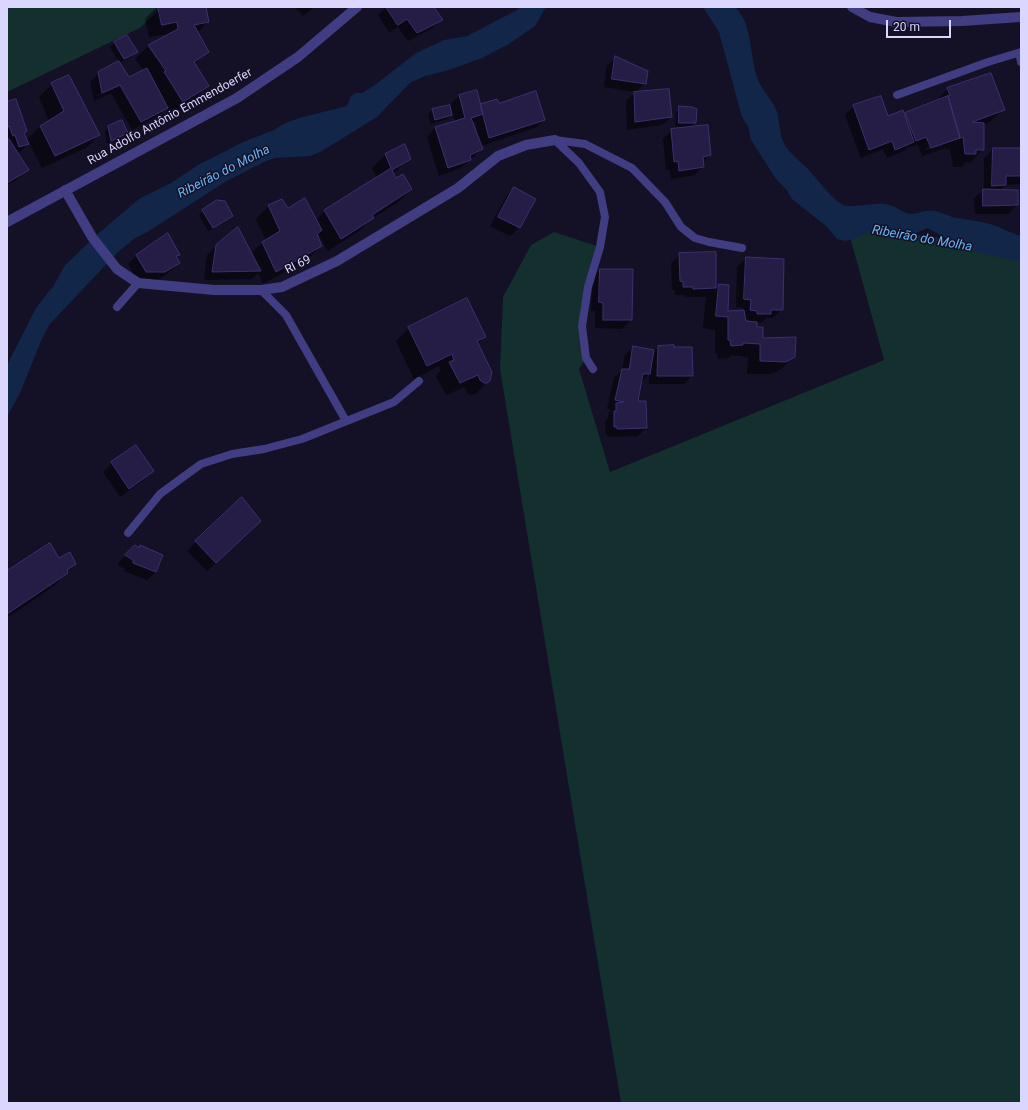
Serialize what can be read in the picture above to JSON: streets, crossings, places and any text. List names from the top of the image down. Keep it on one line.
{"streets":{"street":["Rua Adolfo Antônio Emmendoerfer","RI 69"]},"crossings":[["Rua Adolfo Antônio Emmendoerfer","RI 69"]],"water":["Ribeirão do Molha"],"scale_bar":"20 m"}
